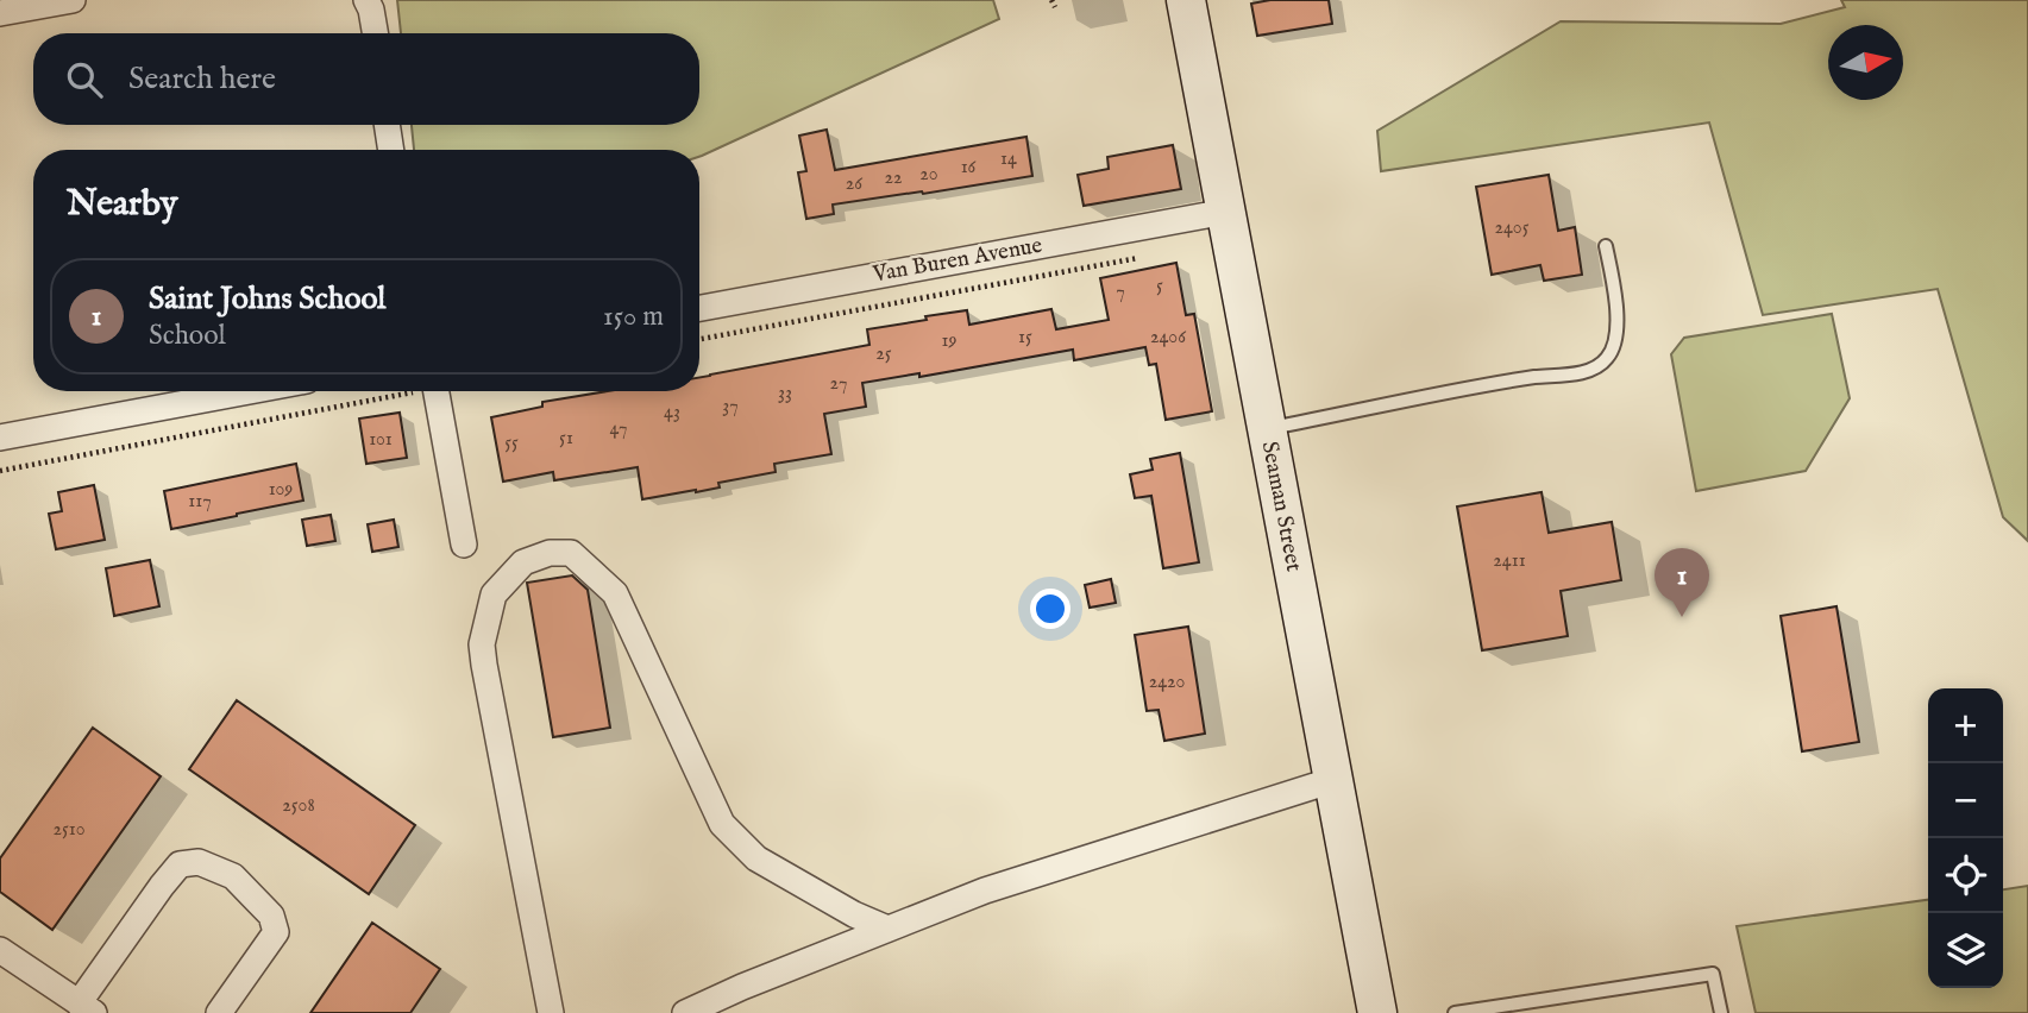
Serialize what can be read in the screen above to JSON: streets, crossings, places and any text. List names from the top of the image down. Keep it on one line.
{"streets":{"street":["Van Buren Avenue","Seaman Street"]},"crossings":[["Van Buren Avenue","Seaman Street"]],"house_numbers":["14","16","20","22","26","2405","5","7","15","2406","19","25","27","33","37","43","47","51","101","55","109","117","2411","2420","2508","2510"],"north":"right","page":{"search":"Search here","heading":"Nearby","list":[{"mark":"1","name":"Saint Johns School","note":"School","value":"150 m"}],"pins":"1","map_buttons":["+","−"]}}
